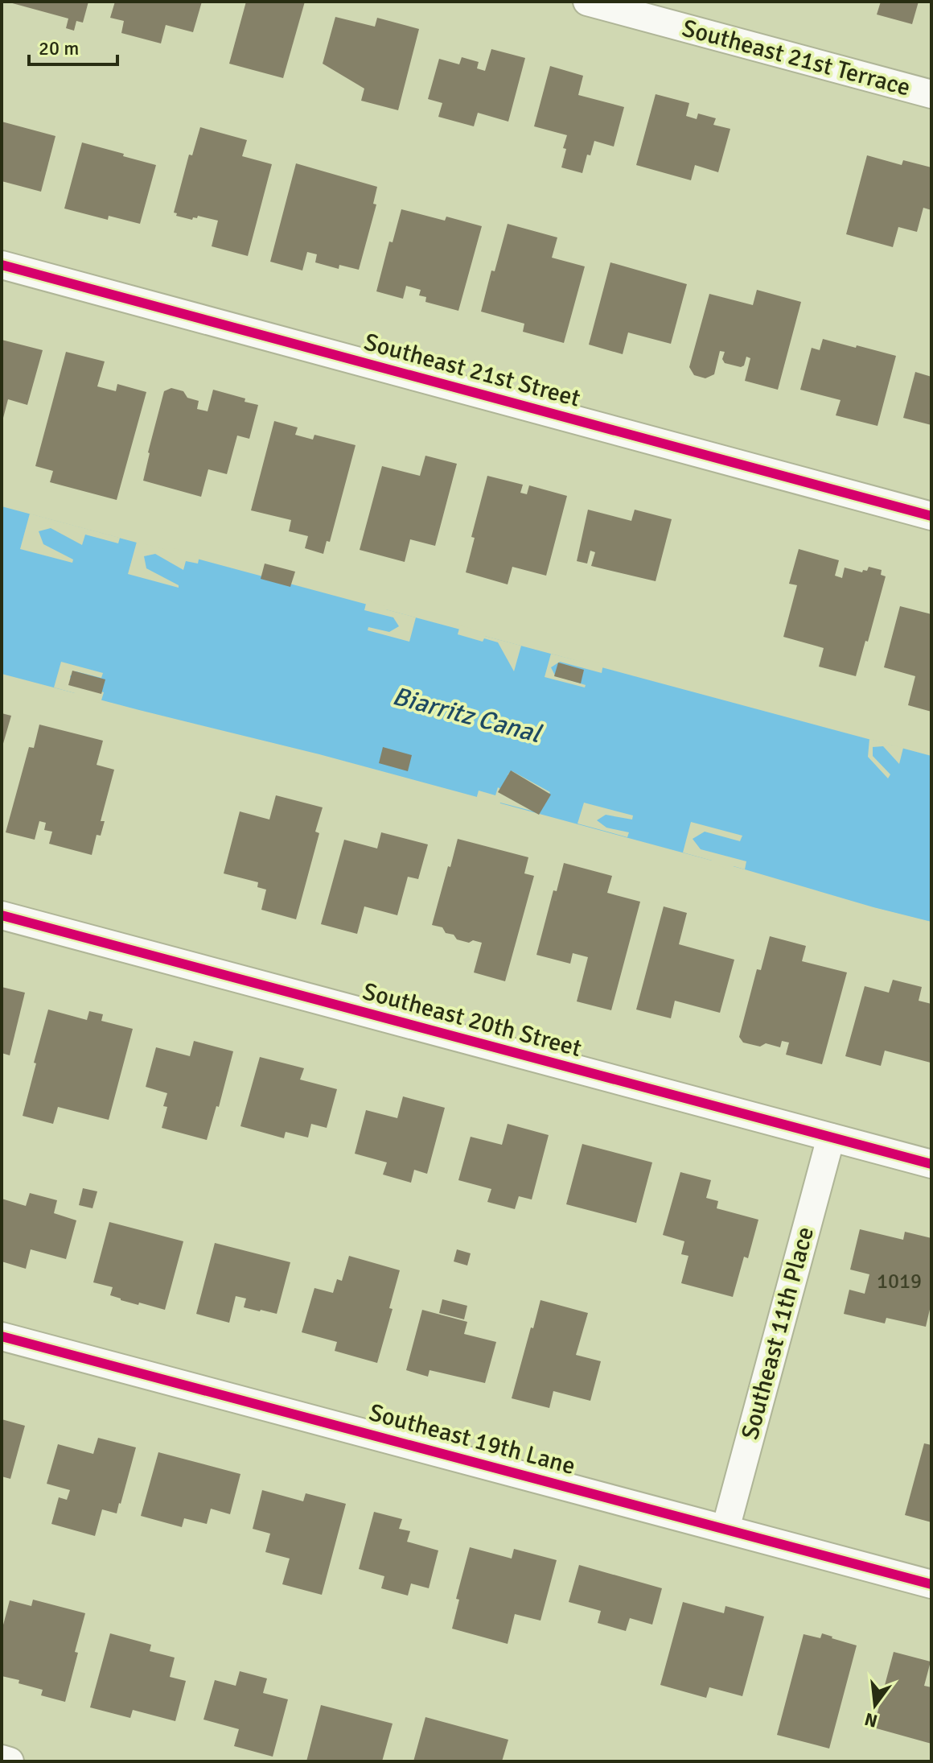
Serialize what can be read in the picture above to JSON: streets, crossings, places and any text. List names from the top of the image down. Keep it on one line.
{"streets":{"street":["Southeast 21st Terrace","Southeast 21st Street","Southeast 20th Street","Southeast 11th Place","Southeast 19th Lane"]},"crossings":[["Southeast 20th Street","Southeast 11th Place"],["Southeast 11th Place","Southeast 19th Lane"]],"water":["Biarritz Canal"],"house_numbers":["1019"],"scale_bar":"20 m","north":"bottom"}
